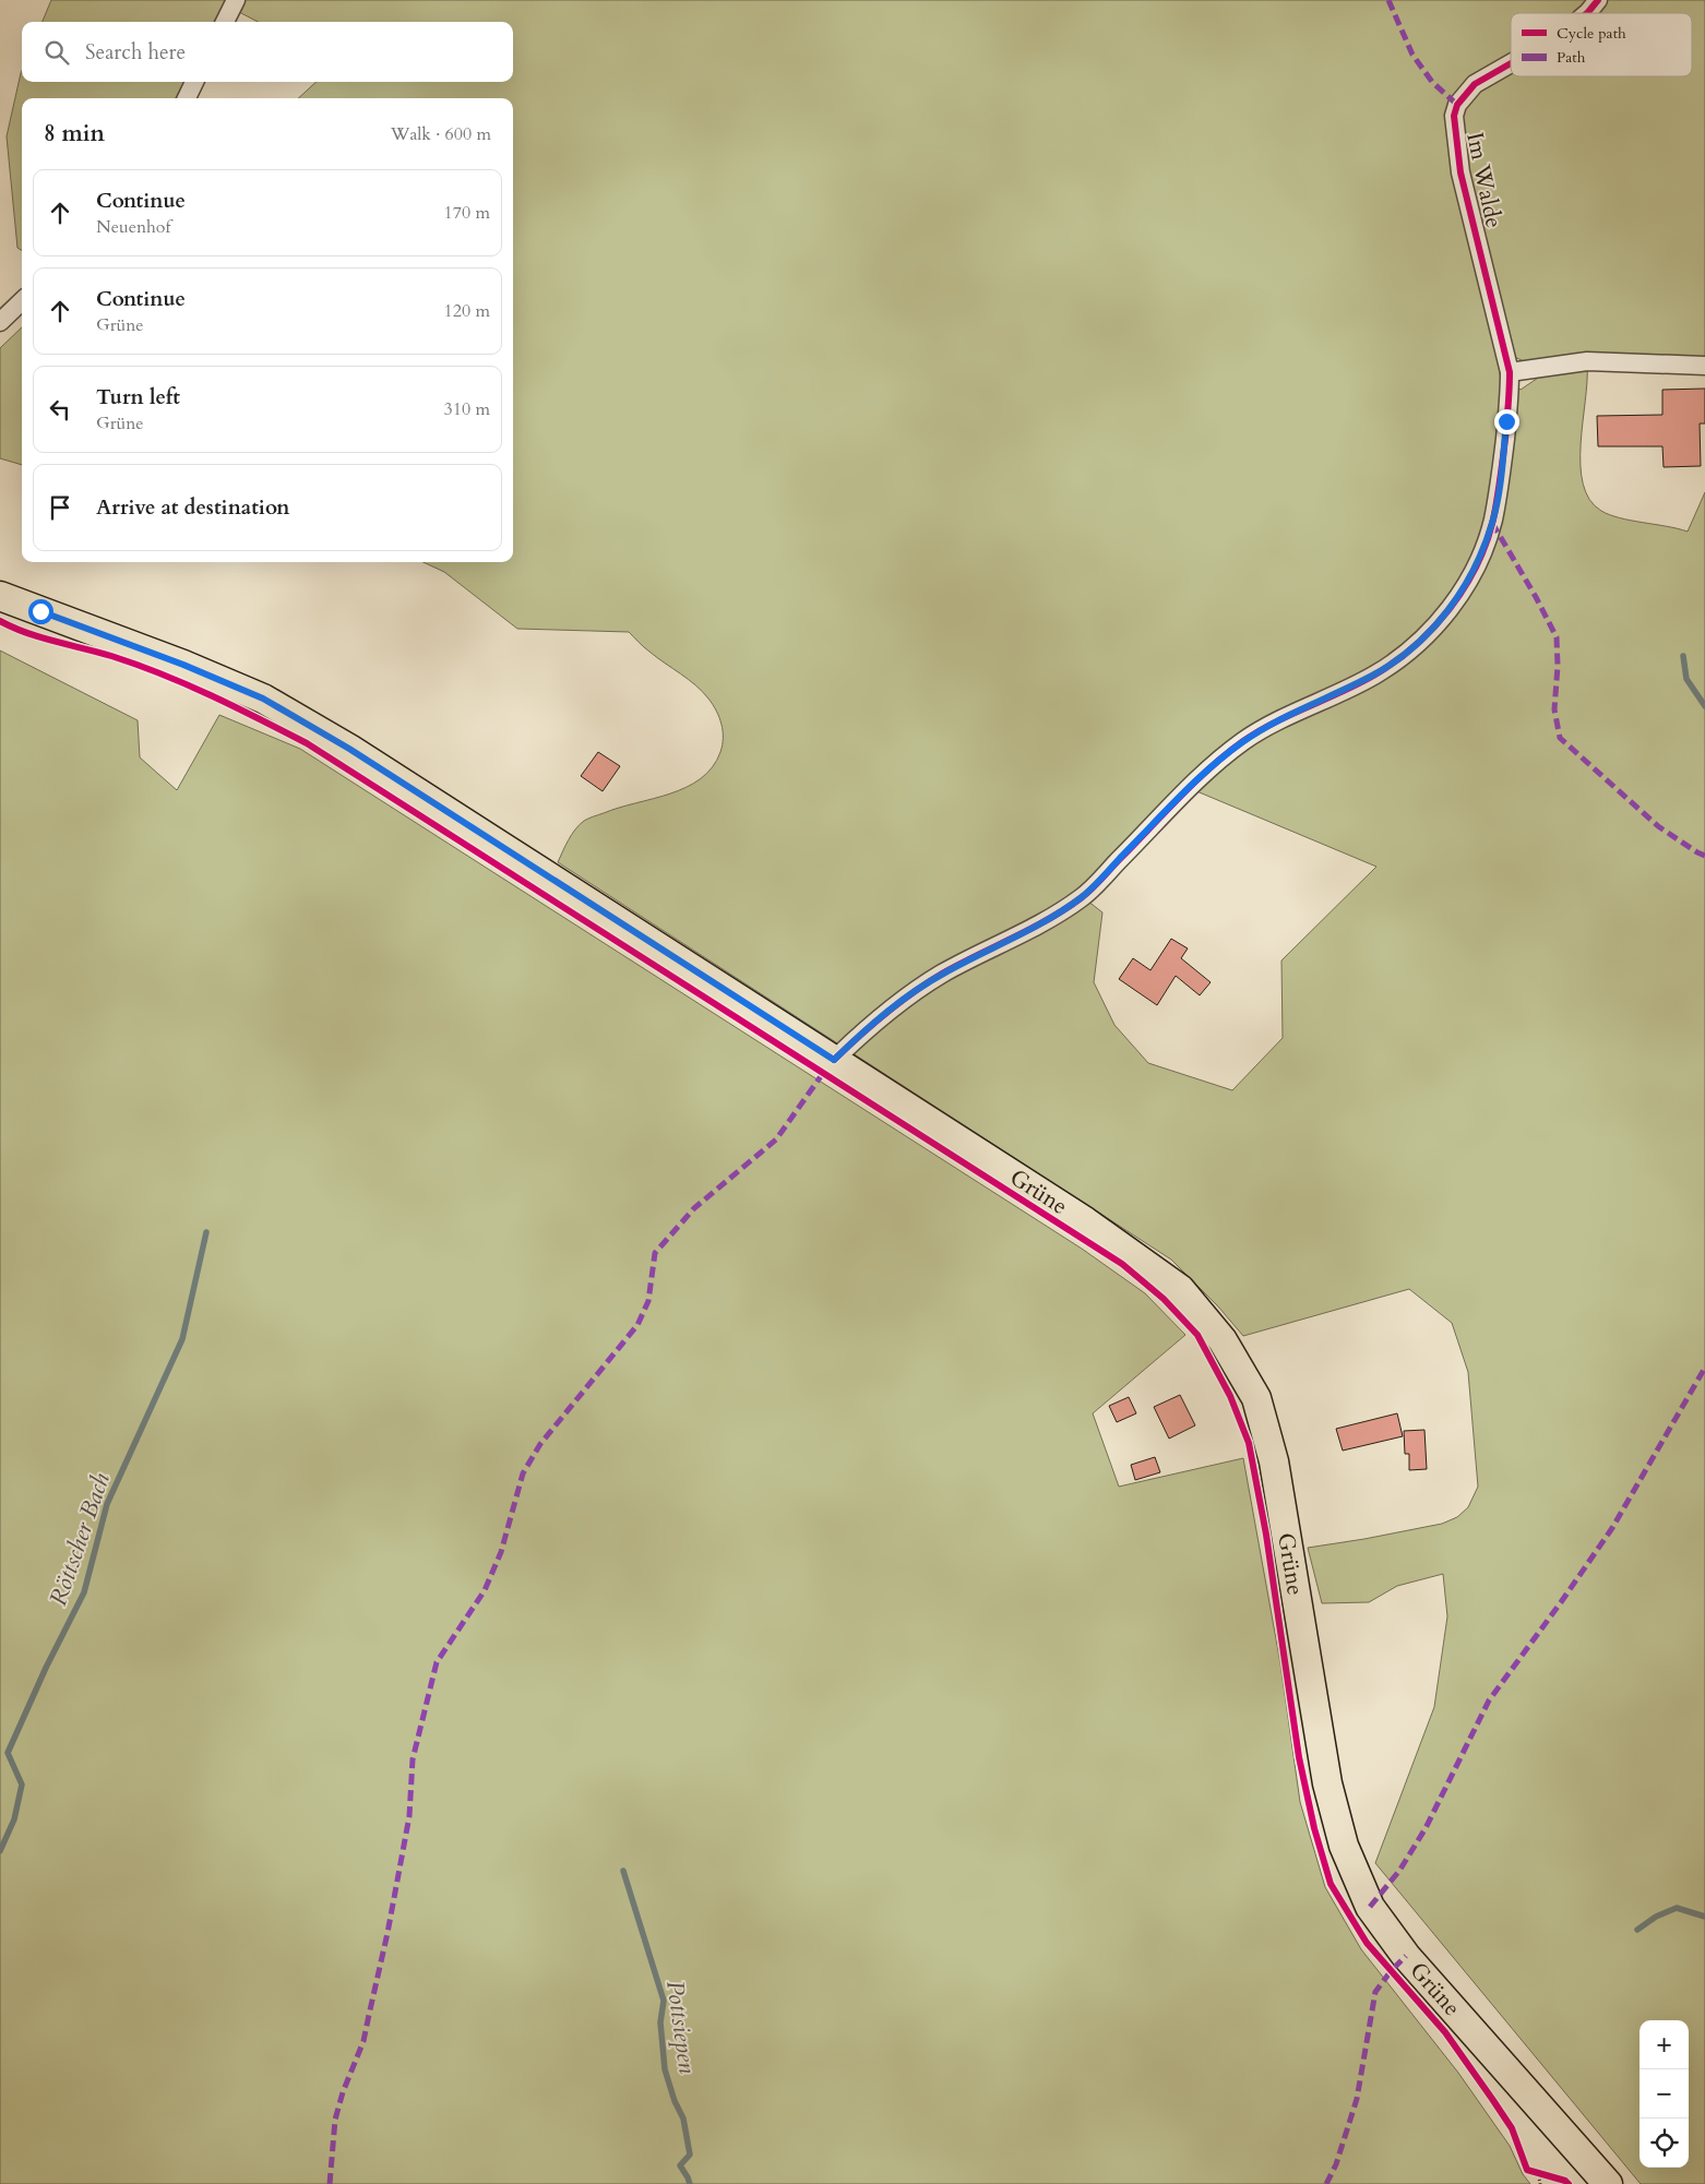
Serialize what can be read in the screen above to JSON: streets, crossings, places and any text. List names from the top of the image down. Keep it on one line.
{"streets":{"main road":["Grüne"],"street":["Im Walde"]},"water":["Röttscher Bach","Pottsiepen"],"legend":["Cycle path","Path"],"page":{"search":"Search here","heading":["8 min","Walk · 600 m"],"list":[["Continue","Neuenhof","170 m"],["Continue","Grüne","120 m"],["Turn left","Grüne","310 m"],"Arrive at destination"],"map_buttons":["+","−"]}}
